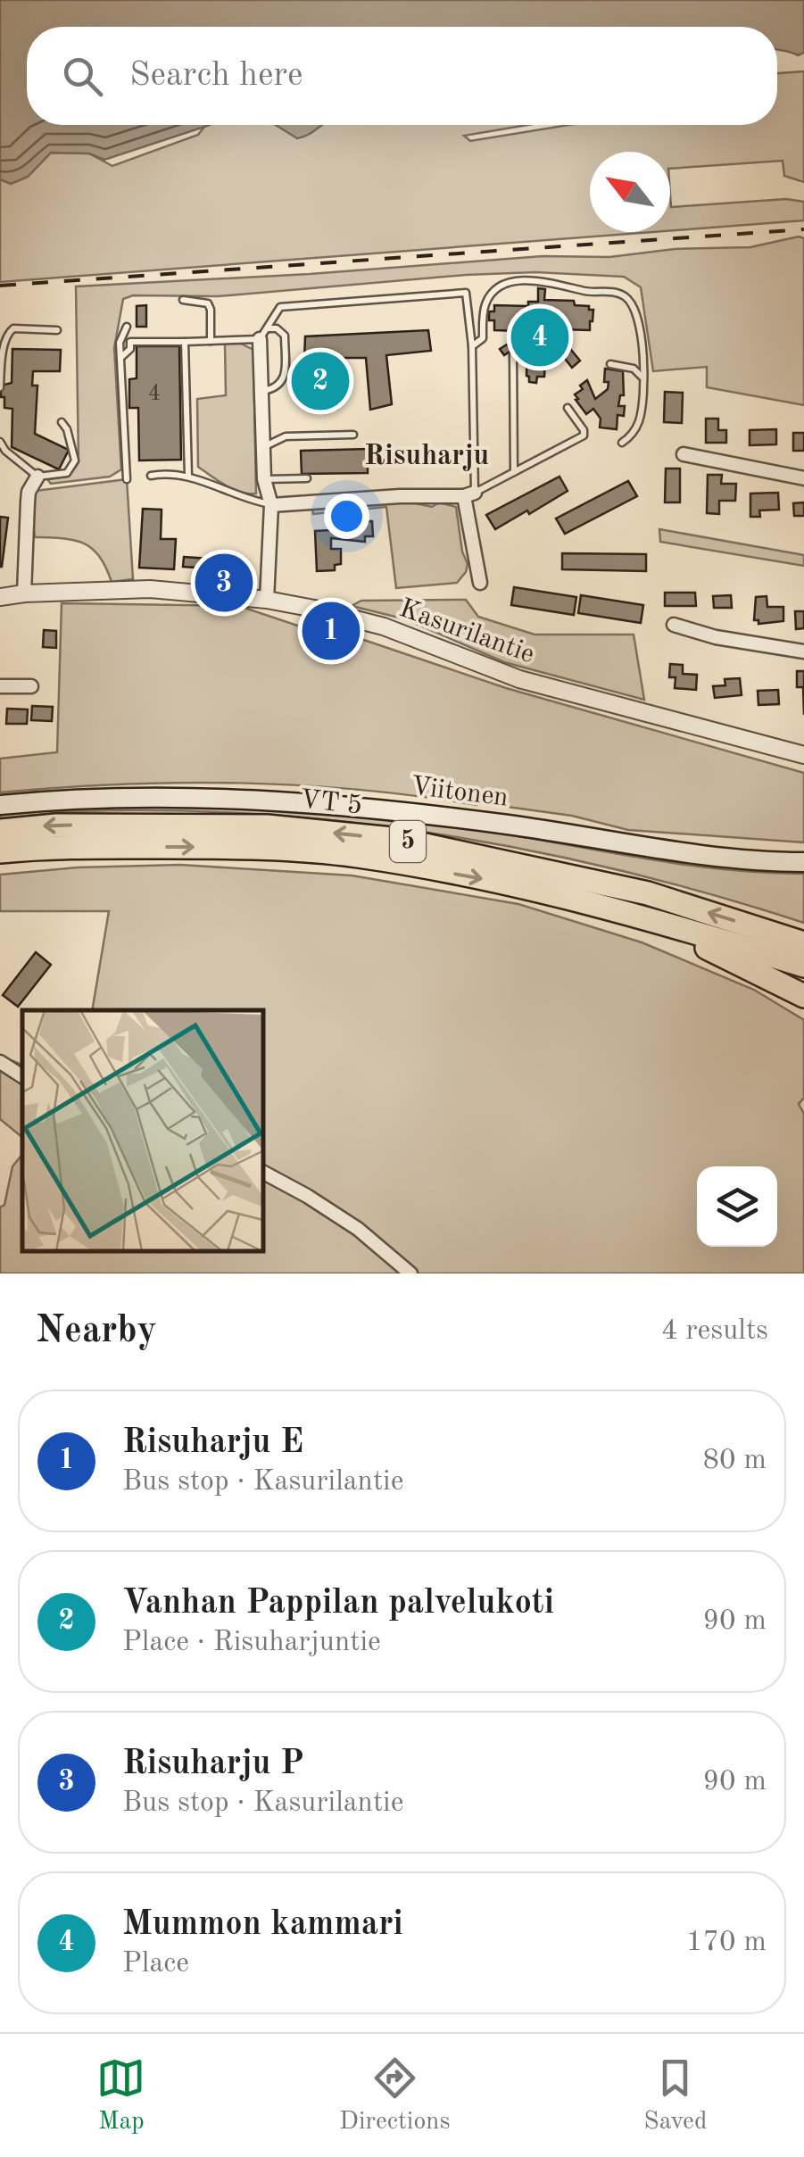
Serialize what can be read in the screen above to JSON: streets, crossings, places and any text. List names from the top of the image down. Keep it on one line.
{"streets":{"highway":["VT 5","5"],"main road":["Viitonen"],"street":["Kasurilantie"]},"districts":["Risuharju"],"house_numbers":["4"],"north":"top left","page":{"search":"Search here","pins":["4","2","3","1"],"heading":["Nearby","4 results"],"list":[{"mark":"1","name":"Risuharju E","note":"Bus stop · Kasurilantie","value":"80 m"},{"mark":"2","name":"Vanhan Pappilan palvelukoti","note":"Place · Risuharjuntie","value":"90 m"},{"mark":"3","name":"Risuharju P","note":"Bus stop · Kasurilantie","value":"90 m"},{"mark":"4","name":"Mummon kammari","note":"Place","value":"170 m"}],"nav":["Map","Directions","Saved"]}}
